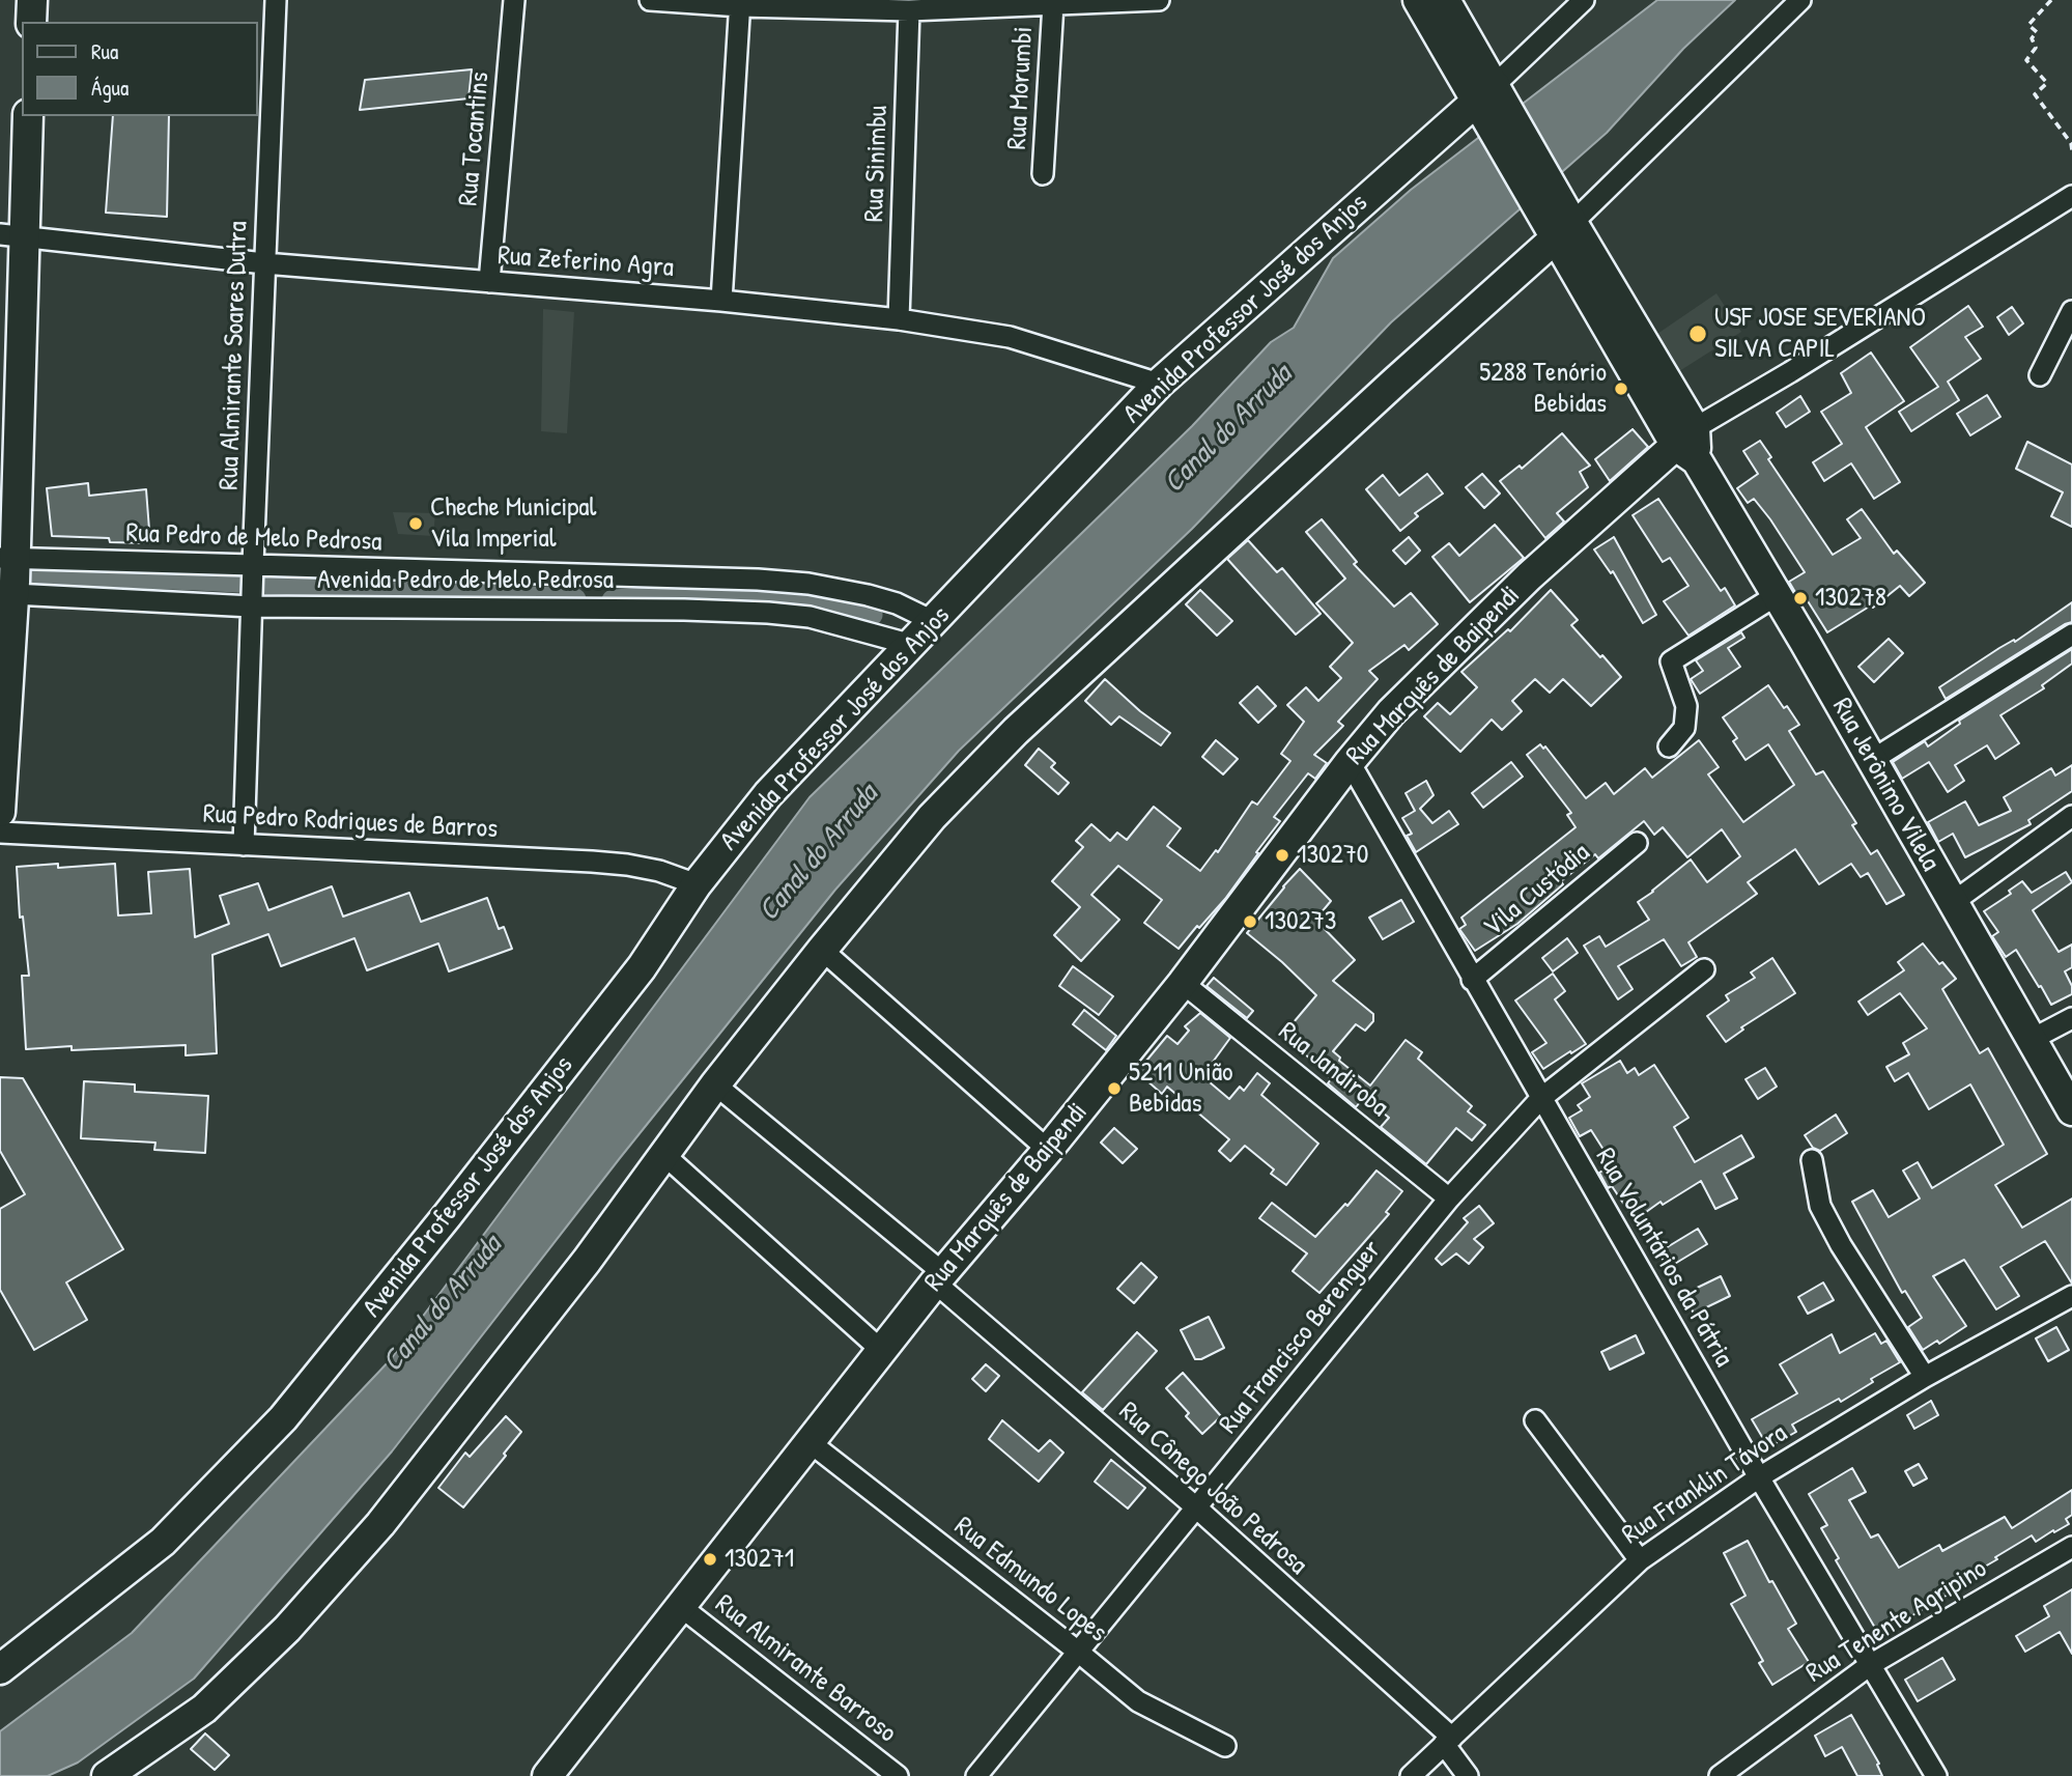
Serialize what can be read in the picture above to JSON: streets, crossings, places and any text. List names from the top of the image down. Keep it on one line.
{"streets":{"main road":["Avenida Professor José dos Anjos","Rua Marquês de Baipendi","Rua Jerônimo Vilela"],"street":["Rua Morumbi","Rua Tocantins","Rua Sinimbu","Rua Zeferino Agra","Rua Almirante Soares Dutra","Rua Pedro de Melo Pedrosa","Avenida Pedro de Melo Pedrosa","Rua Pedro Rodrigues de Barros","Vila Custódia","Rua Jandiroba","Rua Voluntários da Pátria","Rua Francisco Berenguer","Rua Franklin Távora","Rua Cônego João Pedrosa","Rua Edmundo Lopes","Rua Tenente Agripino","Rua Almirante Barroso"]},"crossings":[["Rua Tocantins","Rua Zeferino Agra"],["Rua Sinimbu","Rua Zeferino Agra"],["Rua Zeferino Agra","Avenida Professor José dos Anjos"],["Rua Zeferino Agra","Rua Almirante Soares Dutra"],["Avenida Professor José dos Anjos","Rua Pedro de Melo Pedrosa"],["Avenida Professor José dos Anjos","Avenida Pedro de Melo Pedrosa"],["Avenida Professor José dos Anjos","Rua Jerônimo Vilela"],["Avenida Professor José dos Anjos","Rua Pedro Rodrigues de Barros"],["Rua Almirante Soares Dutra","Rua Pedro de Melo Pedrosa"],["Rua Almirante Soares Dutra","Avenida Pedro de Melo Pedrosa"],["Rua Almirante Soares Dutra","Rua Pedro Rodrigues de Barros"],["Rua Pedro de Melo Pedrosa","Avenida Pedro de Melo Pedrosa"],["Rua Marquês de Baipendi","Rua Jerônimo Vilela"],["Rua Marquês de Baipendi","Rua Jandiroba"],["Rua Marquês de Baipendi","Rua Voluntários da Pátria"],["Rua Marquês de Baipendi","Rua Cônego João Pedrosa"],["Rua Marquês de Baipendi","Rua Edmundo Lopes"],["Rua Marquês de Baipendi","Rua Almirante Barroso"],["Vila Custódia","Rua Voluntários da Pátria"],["Rua Jandiroba","Rua Francisco Berenguer"],["Rua Voluntários da Pátria","Rua Francisco Berenguer"],["Rua Voluntários da Pátria","Rua Franklin Távora"],["Rua Voluntários da Pátria","Rua Tenente Agripino"],["Rua Francisco Berenguer","Rua Cônego João Pedrosa"],["Rua Francisco Berenguer","Rua Edmundo Lopes"],["Rua Franklin Távora","Rua Cônego João Pedrosa"]],"water":["Canal do Arruda"],"places":["USF JOSE SEVERIANO SILVA CAPIL","5288 Tenório Bebidas","Cheche Municipal Vila Imperial","130278","130270","130273","5211 União Bebidas","130271"],"legend":["Rua","Água"]}
